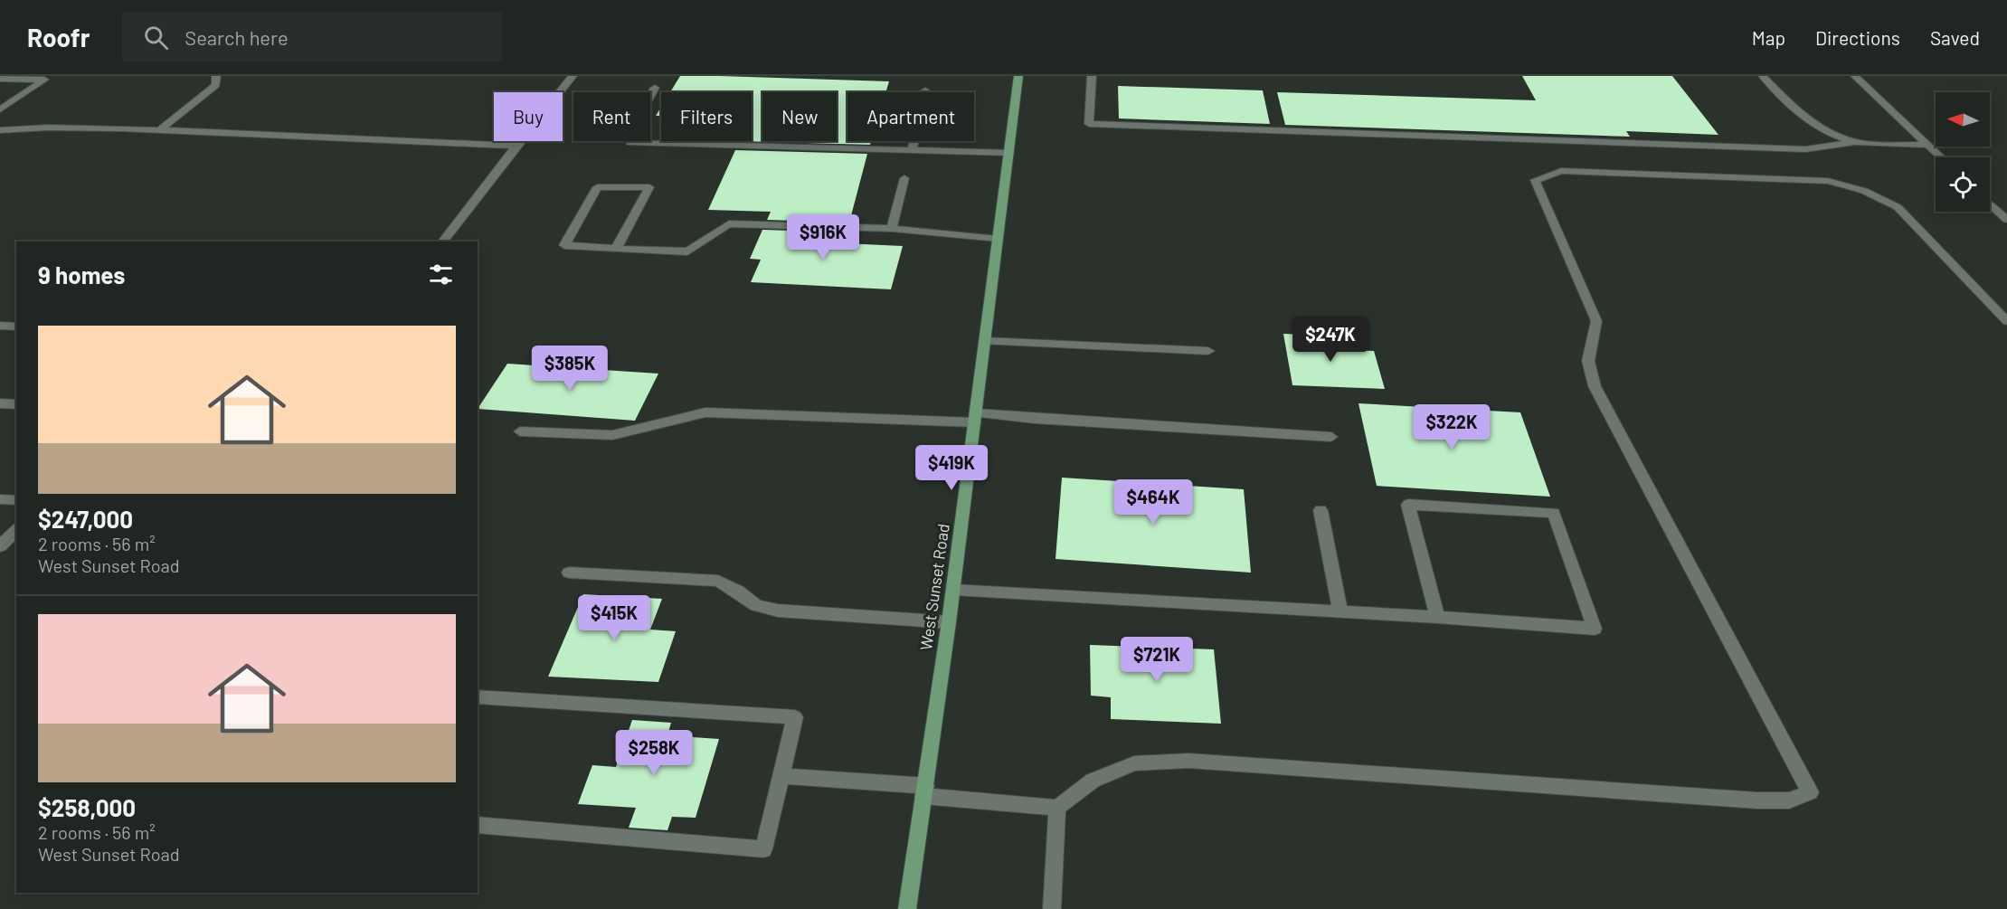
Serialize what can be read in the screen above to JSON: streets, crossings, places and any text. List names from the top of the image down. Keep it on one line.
{"streets":{"main road":["West Sunset Road"]},"north":"left","page":{"header":"Roofr","search":"Search here","nav":["Map","Directions","Saved"],"chip":["Buy","Rent","Filters","New","Apartment"],"price":["$916K","$247K","$385K","$322K","$419K","$464K","$415K","$721K","$258K"],"heading":"9 homes","list":[{"name":"$247,000","note":"2 rooms · 56 m² · West Sunset Road"},{"name":"$258,000","note":"2 rooms · 56 m² · West Sunset Road"}]}}
